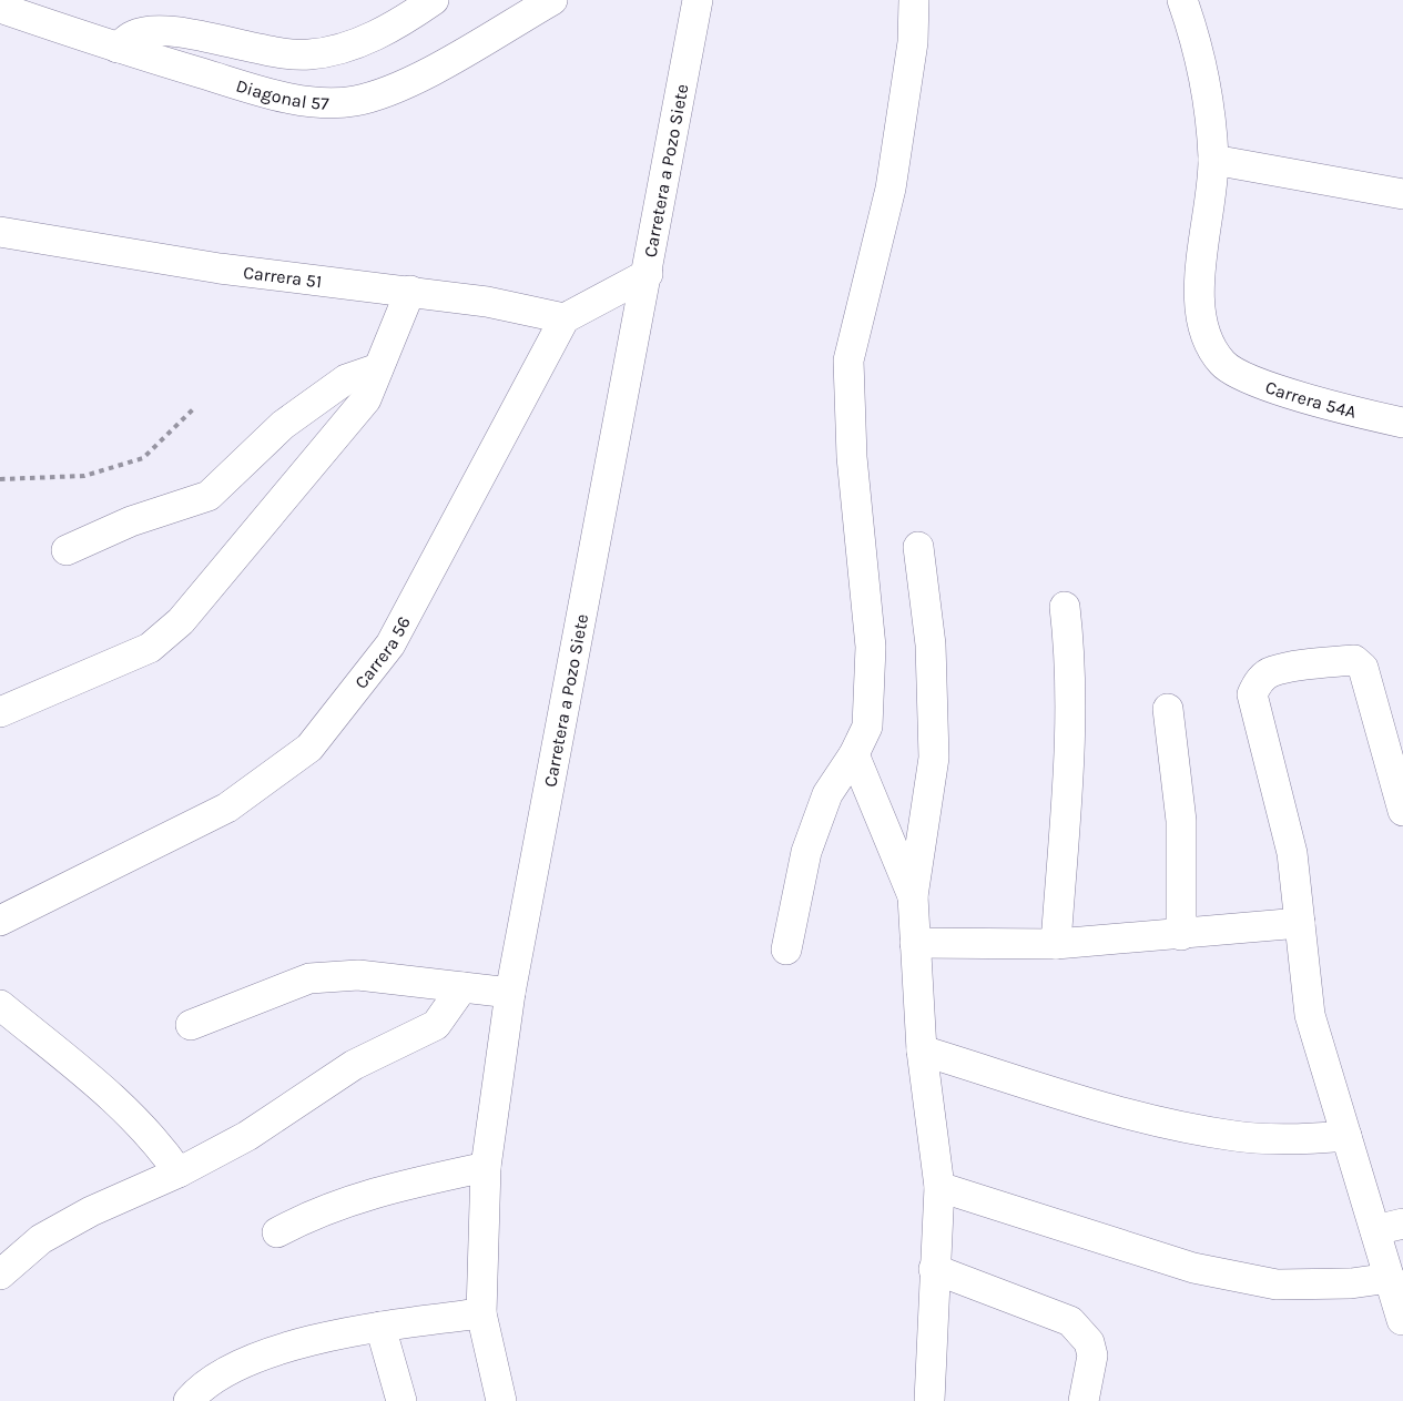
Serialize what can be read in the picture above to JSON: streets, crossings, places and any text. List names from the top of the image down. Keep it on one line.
{"streets":{"street":["Diagonal 57","Carretera a Pozo Siete","Carrera 51","Carrera 54A","Carrera 56"]},"crossings":[["Carrera 51","Carrera 56"]]}
